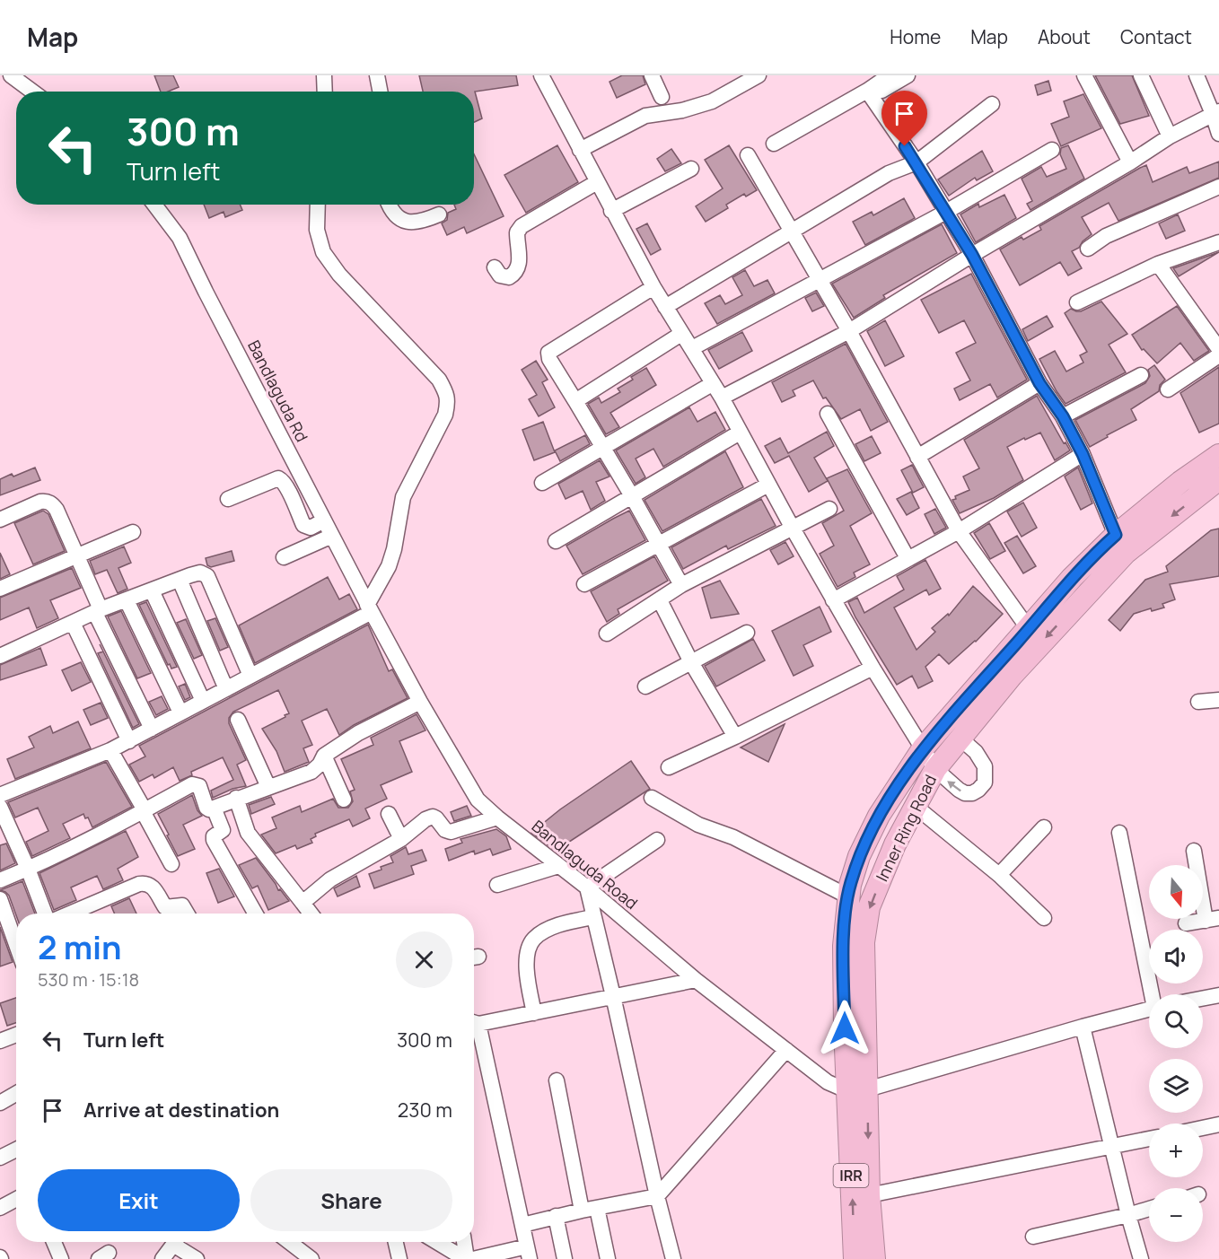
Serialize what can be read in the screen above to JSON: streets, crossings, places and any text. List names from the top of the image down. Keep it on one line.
{"streets":{"highway":["Inner Ring Road","IRR"],"street":["Bandlaguda Rd","Bandlaguda Road"]},"crossings":[["Bandlaguda Rd","Bandlaguda Road"],["Inner Ring Road","Bandlaguda Road"]],"north":"bottom","page":{"header":"Map","nav":["Home","Map","About","Contact"],"turn":["300 m","Turn left"],"map_buttons":["+","−"],"heading":["2 min","530 m · 15:18"],"list":[{"name":"Turn left","value":"300 m"},{"name":"Arrive at destination","value":"230 m"}],"buttons":["Exit","Share"]}}
